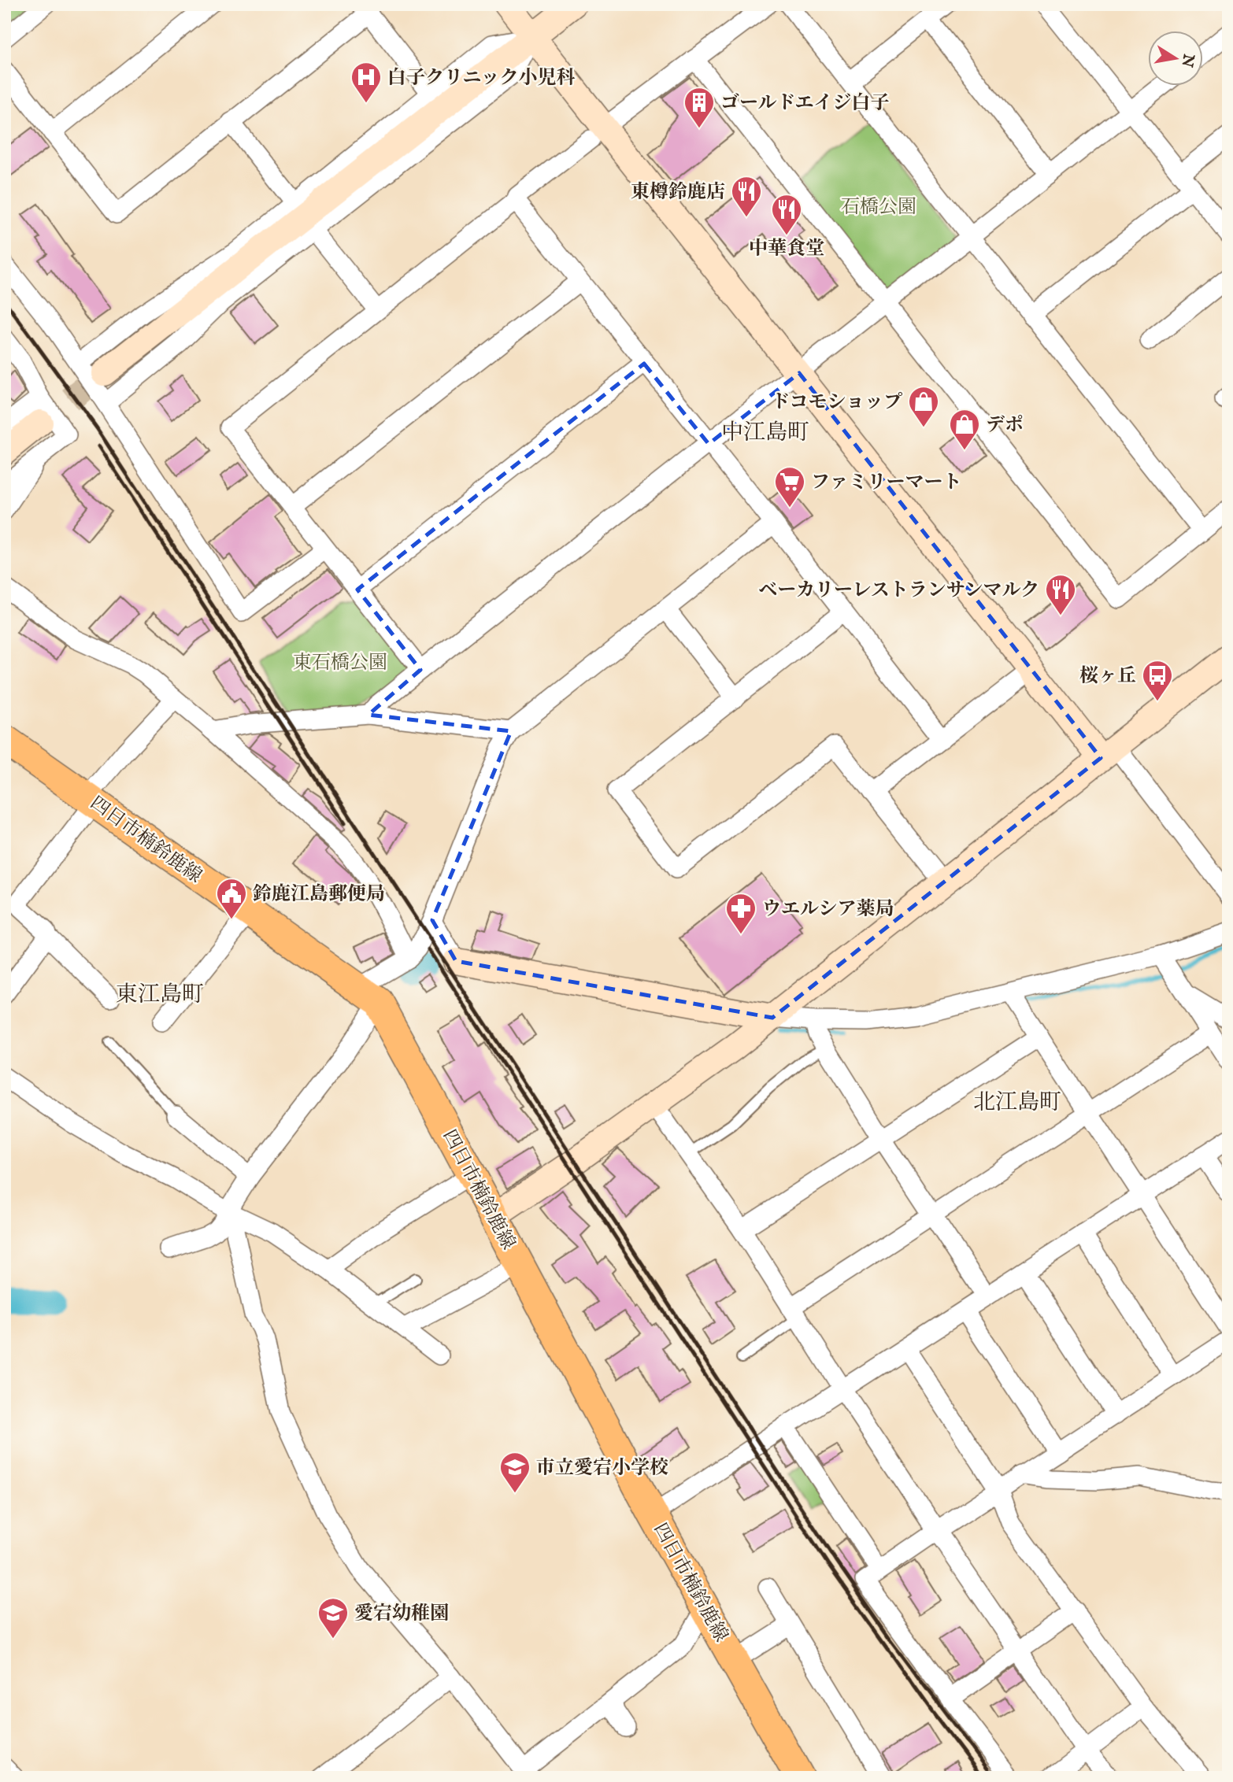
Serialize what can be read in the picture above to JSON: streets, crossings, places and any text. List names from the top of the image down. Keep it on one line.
{"streets":{"main road":["四日市楠鈴鹿線"]},"districts":["中江島町","東江島町","北江島町"],"parks":["石橋公園","東石橋公園"],"places":{"hospital":["白子クリニック小児科"],"building":["ゴールドエイジ白子"],"restaurant":["東樽鈴鹿店","中華食堂","ベーカリーレストランサンマルク"],"shop":["ドコモショップ","デポ"],"supermarket":["ファミリーマート"],"bus stop":["桜ヶ丘"],"public building":["鈴鹿江島郵便局"],"pharmacy":["ウエルシア薬局"],"school or university":["市立愛宕小学校","愛宕幼稚園"]},"north":"right"}
